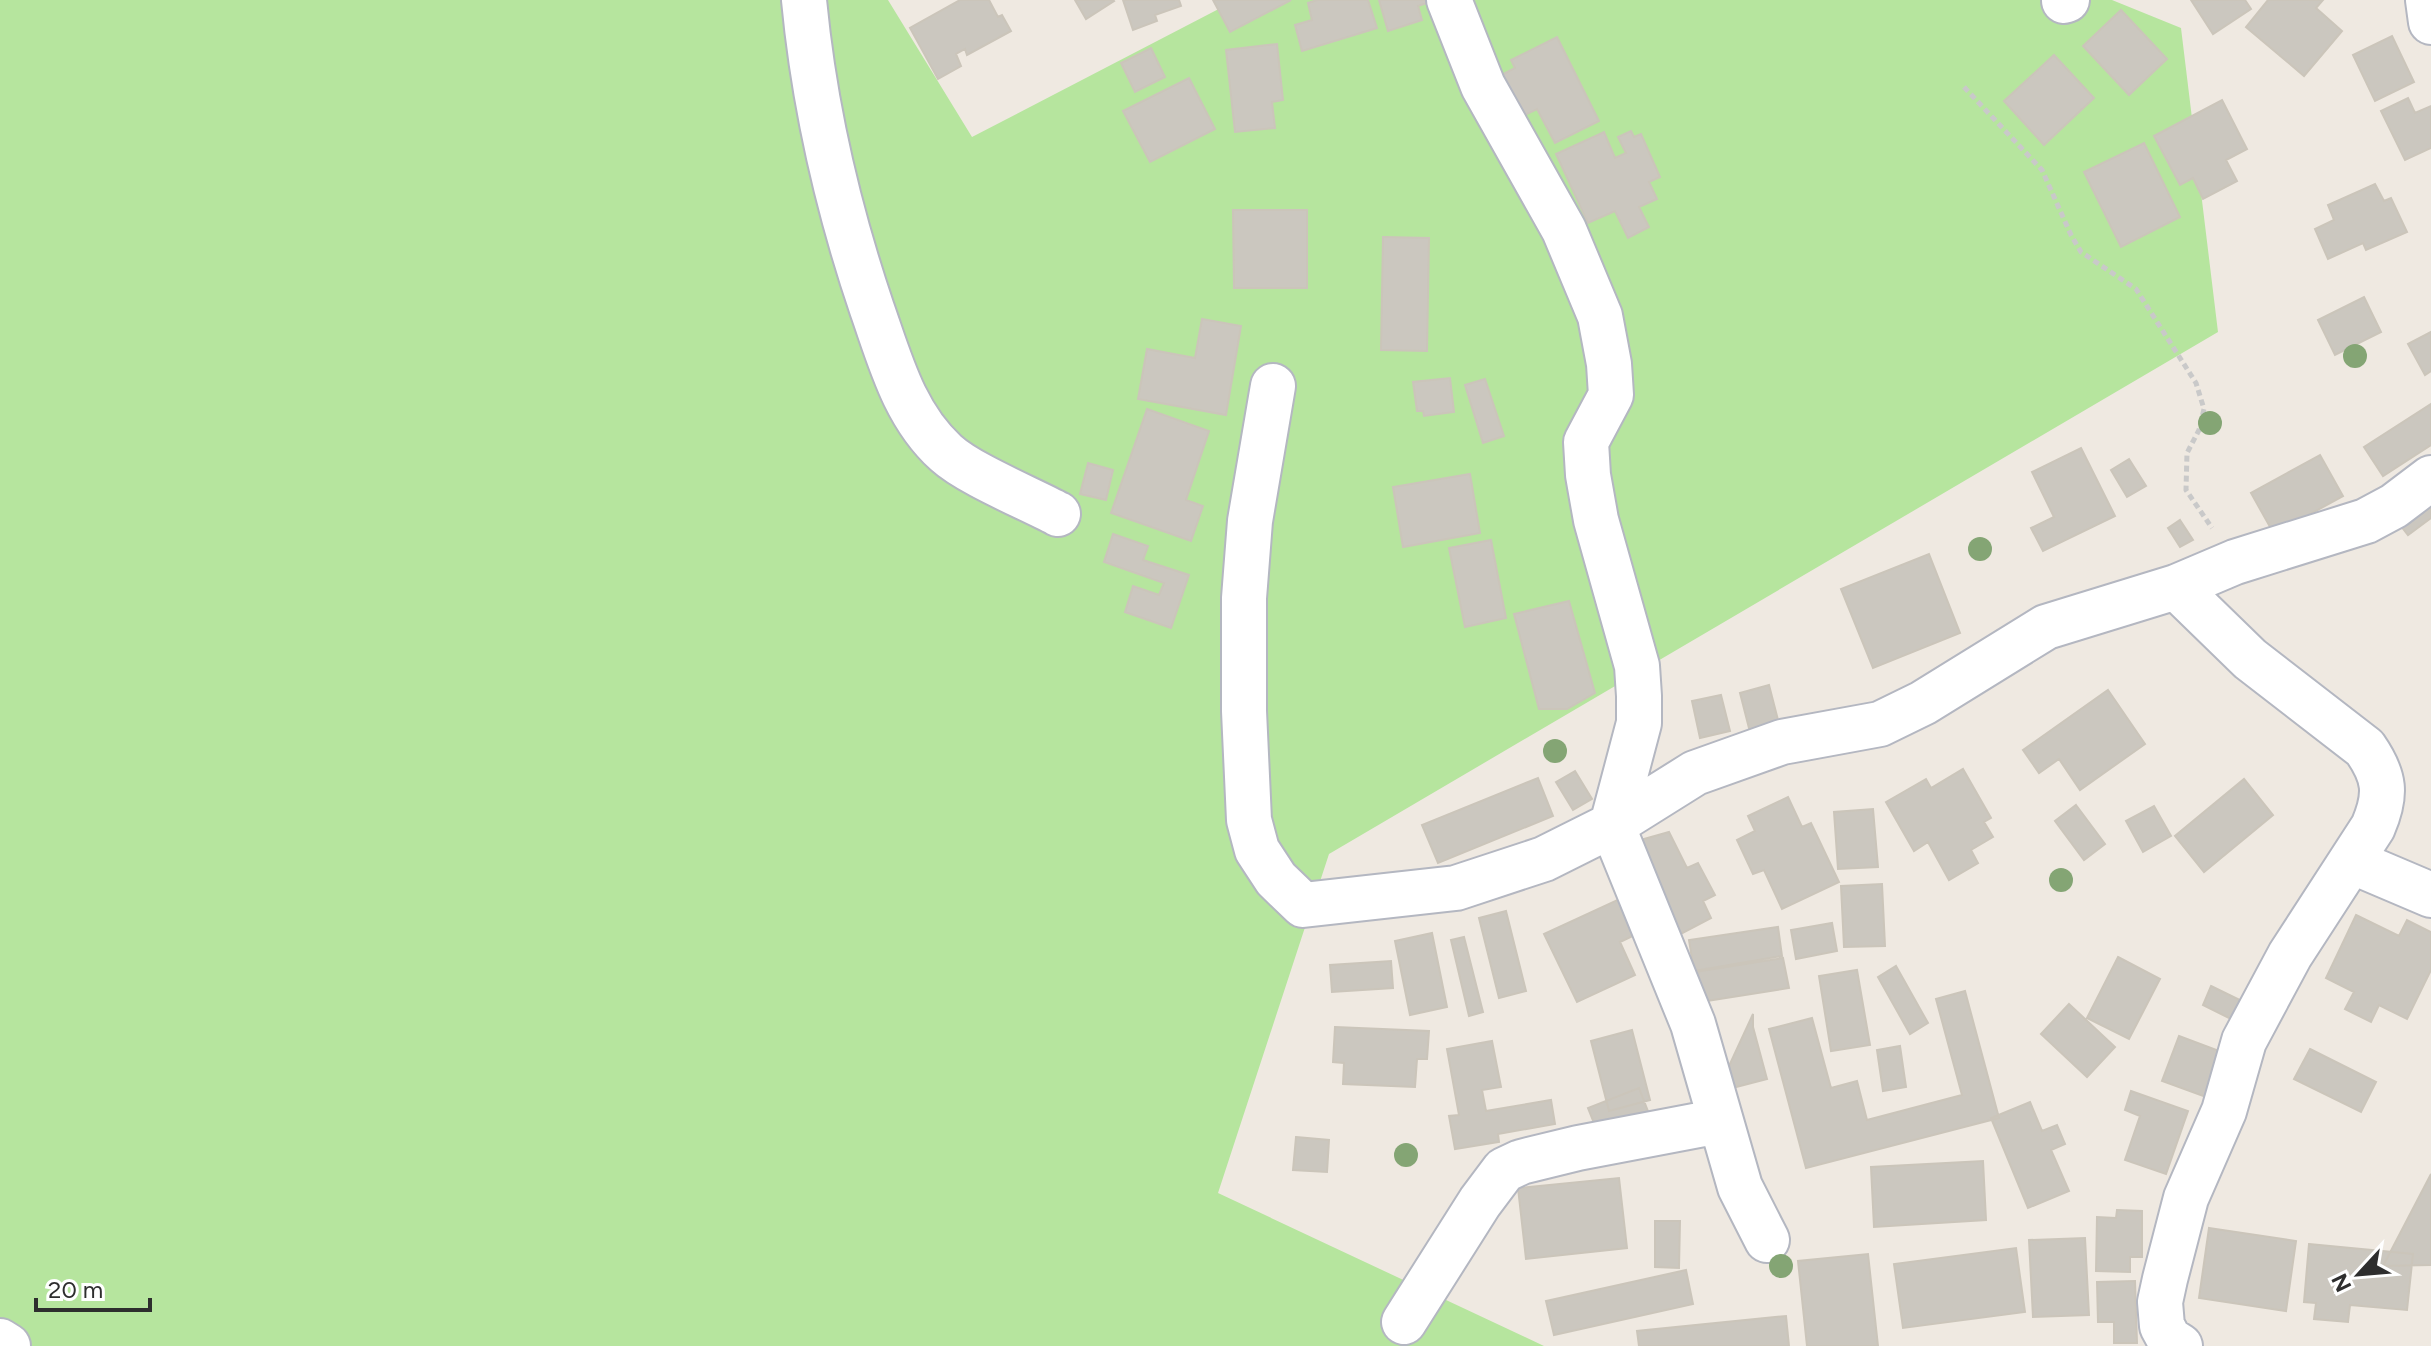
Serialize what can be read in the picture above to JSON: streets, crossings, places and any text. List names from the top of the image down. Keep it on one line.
{"scale_bar":"20 m","north":"bottom left"}
